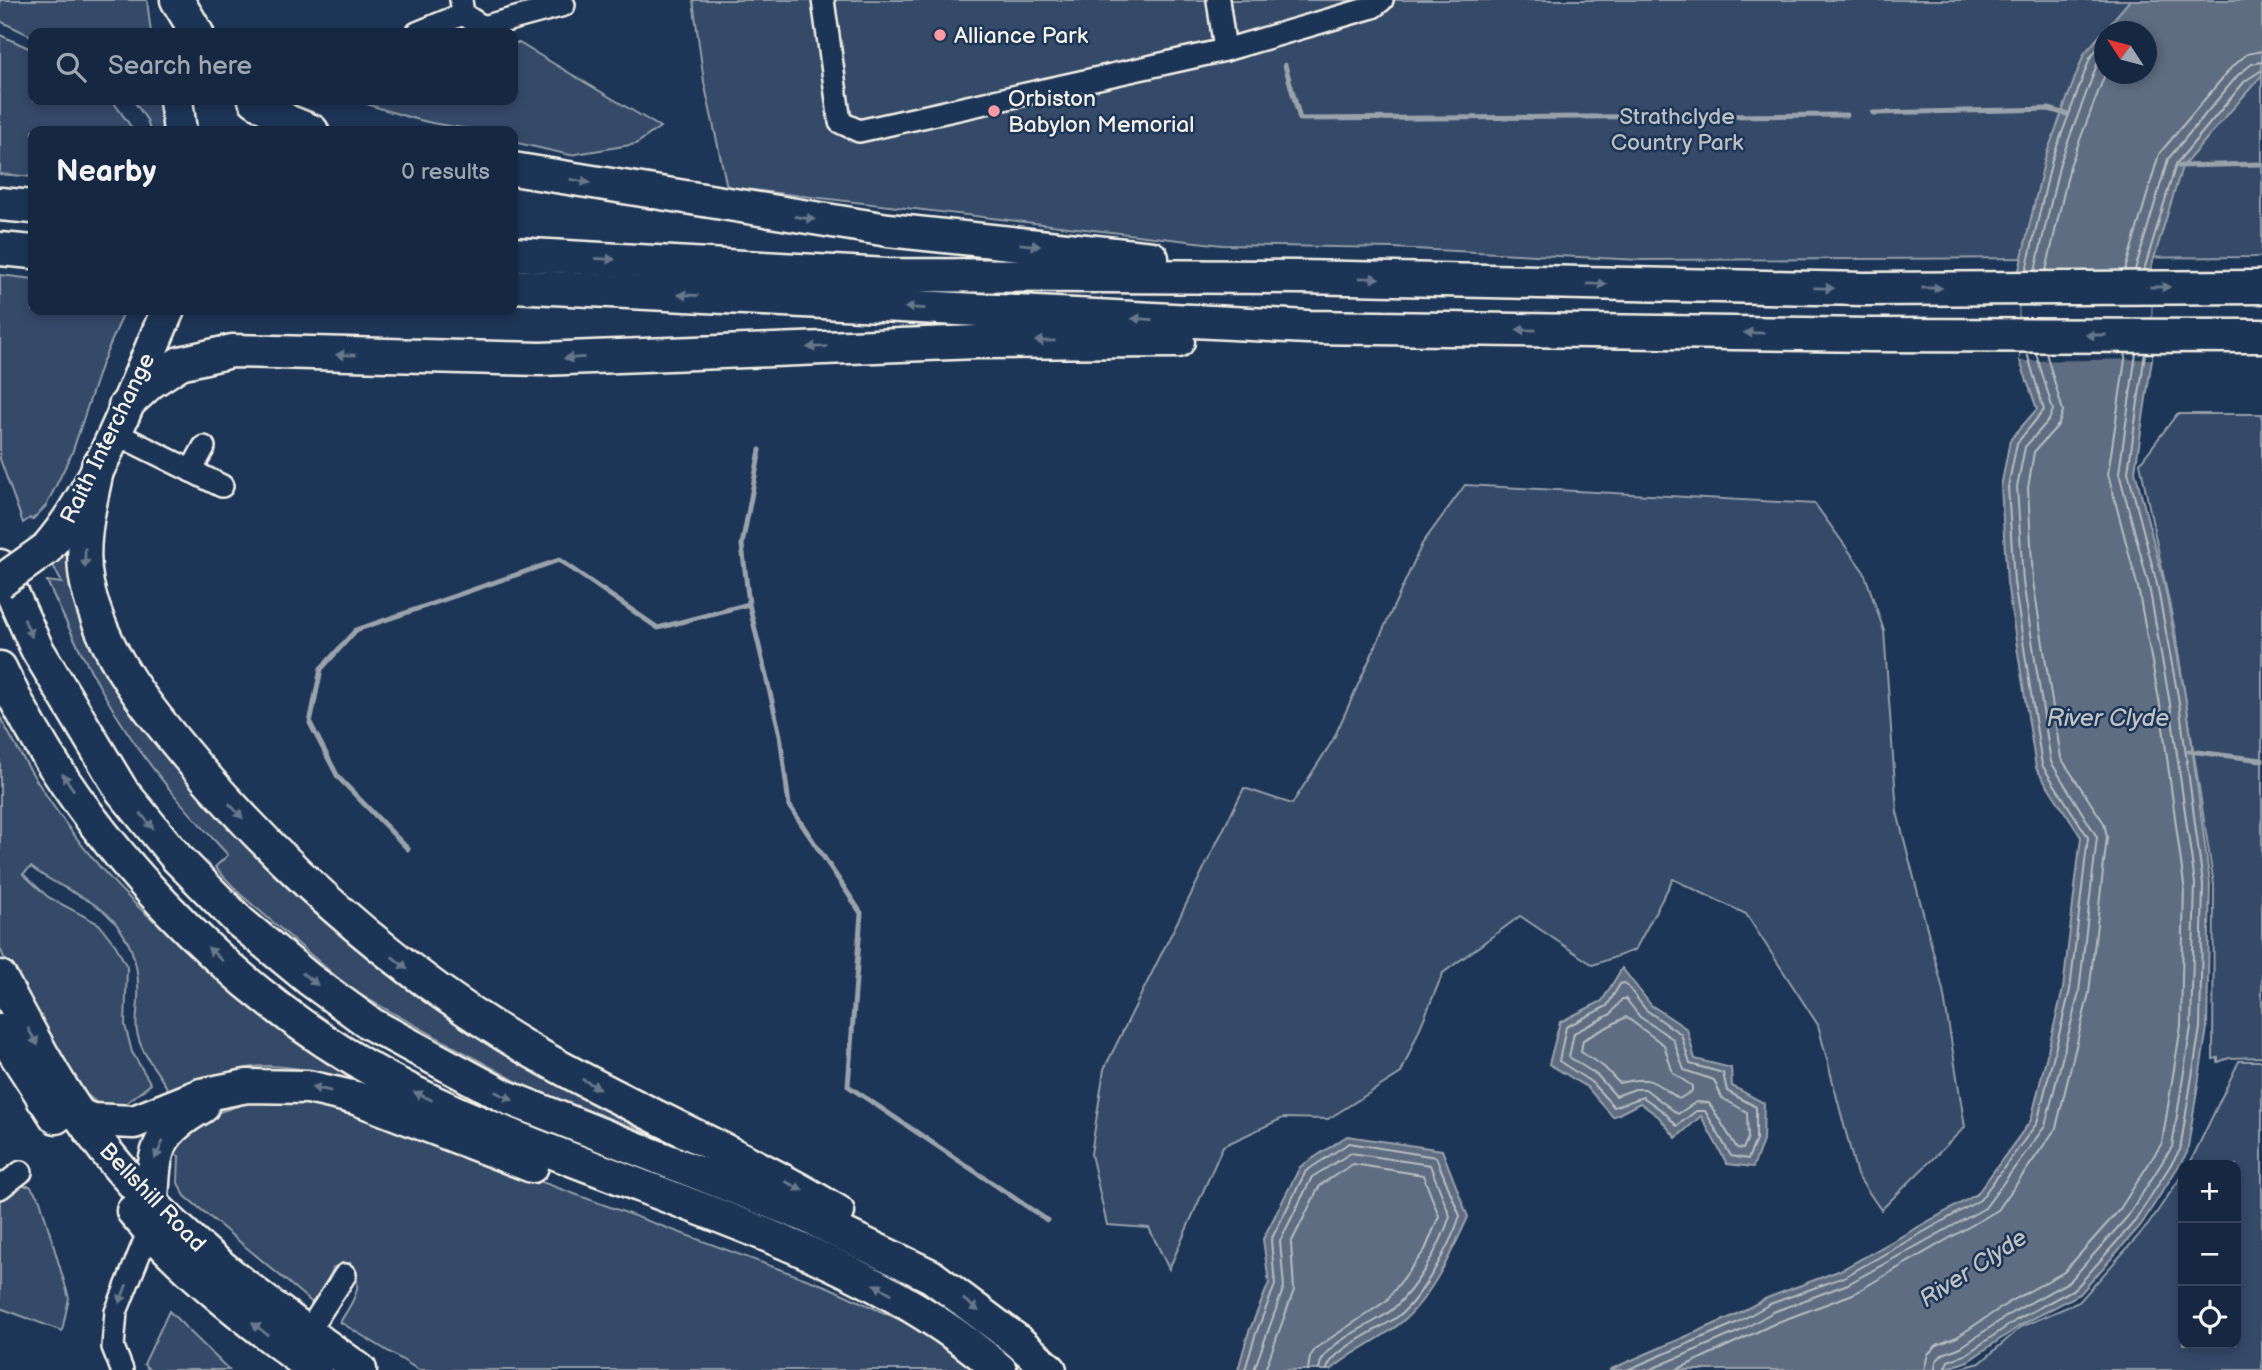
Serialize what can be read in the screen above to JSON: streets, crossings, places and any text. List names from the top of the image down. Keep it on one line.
{"streets":{"highway":["Raith Interchange","Bellshill Road"]},"water":["River Clyde"],"parks":["Strathclyde Country Park"],"places":["Alliance Park","Orbiston Babylon Memorial"],"north":"top left","page":{"search":"Search here","heading":["Nearby","0 results"],"map_buttons":["+","−"]}}
